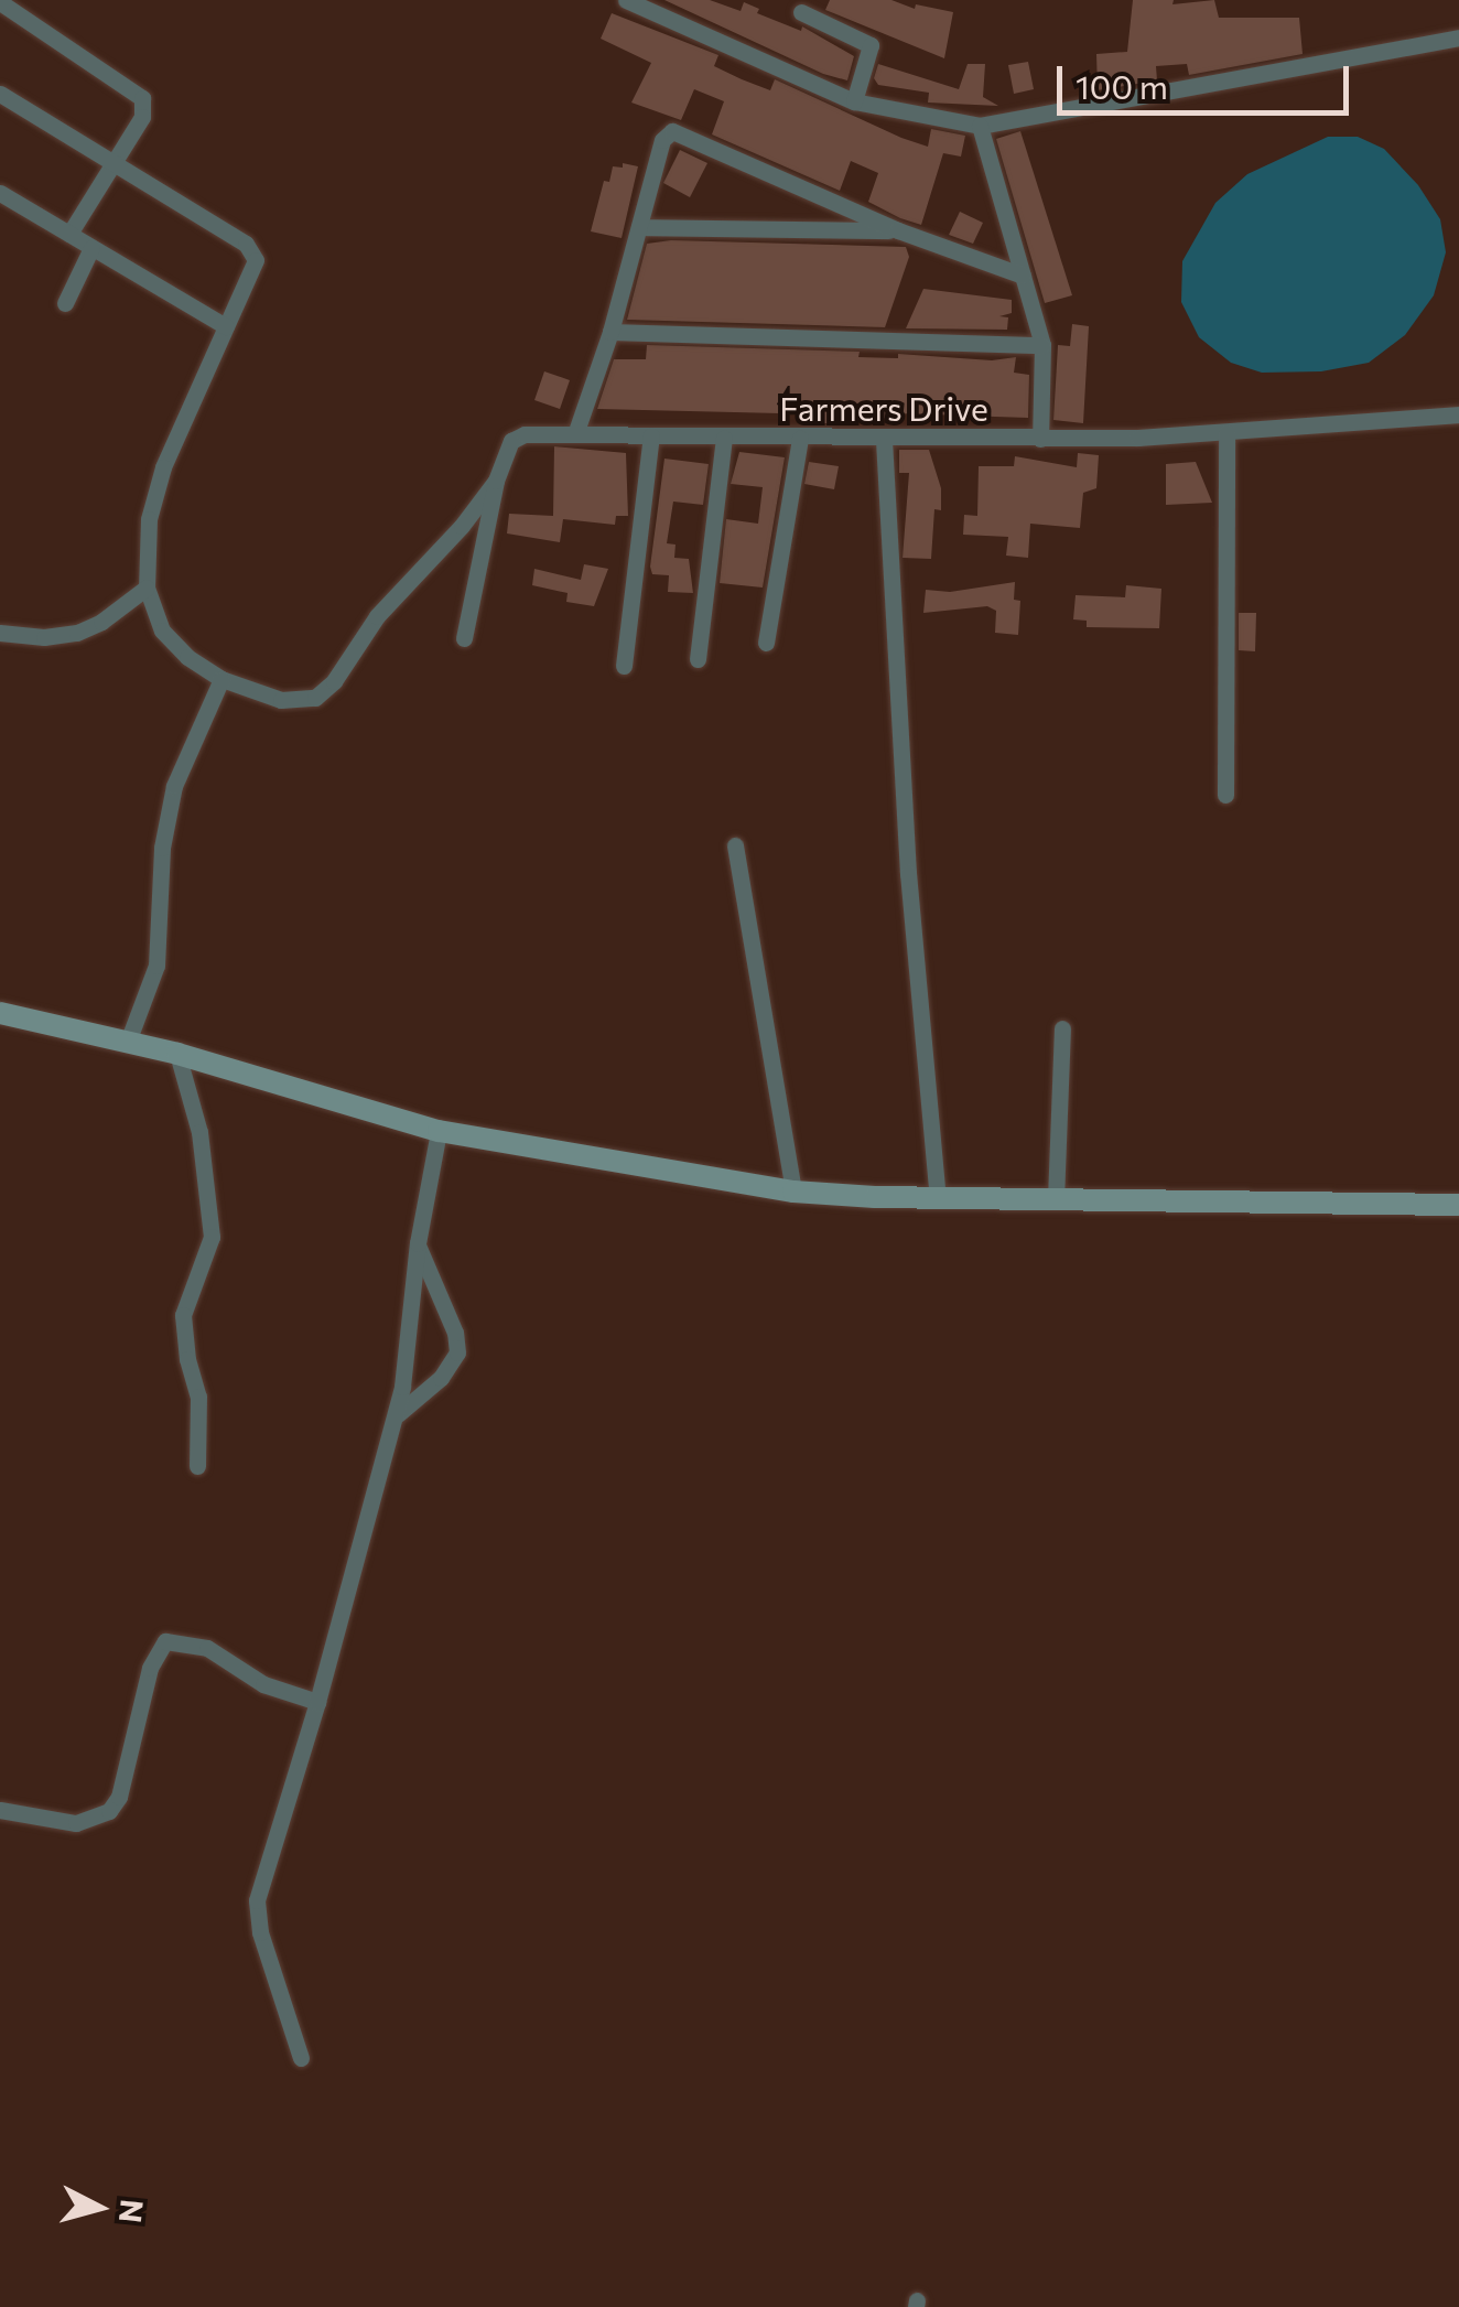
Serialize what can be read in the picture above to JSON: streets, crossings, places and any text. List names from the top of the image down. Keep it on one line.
{"streets":{"street":["Farmers Drive"]},"scale_bar":"100 m","north":"right"}
